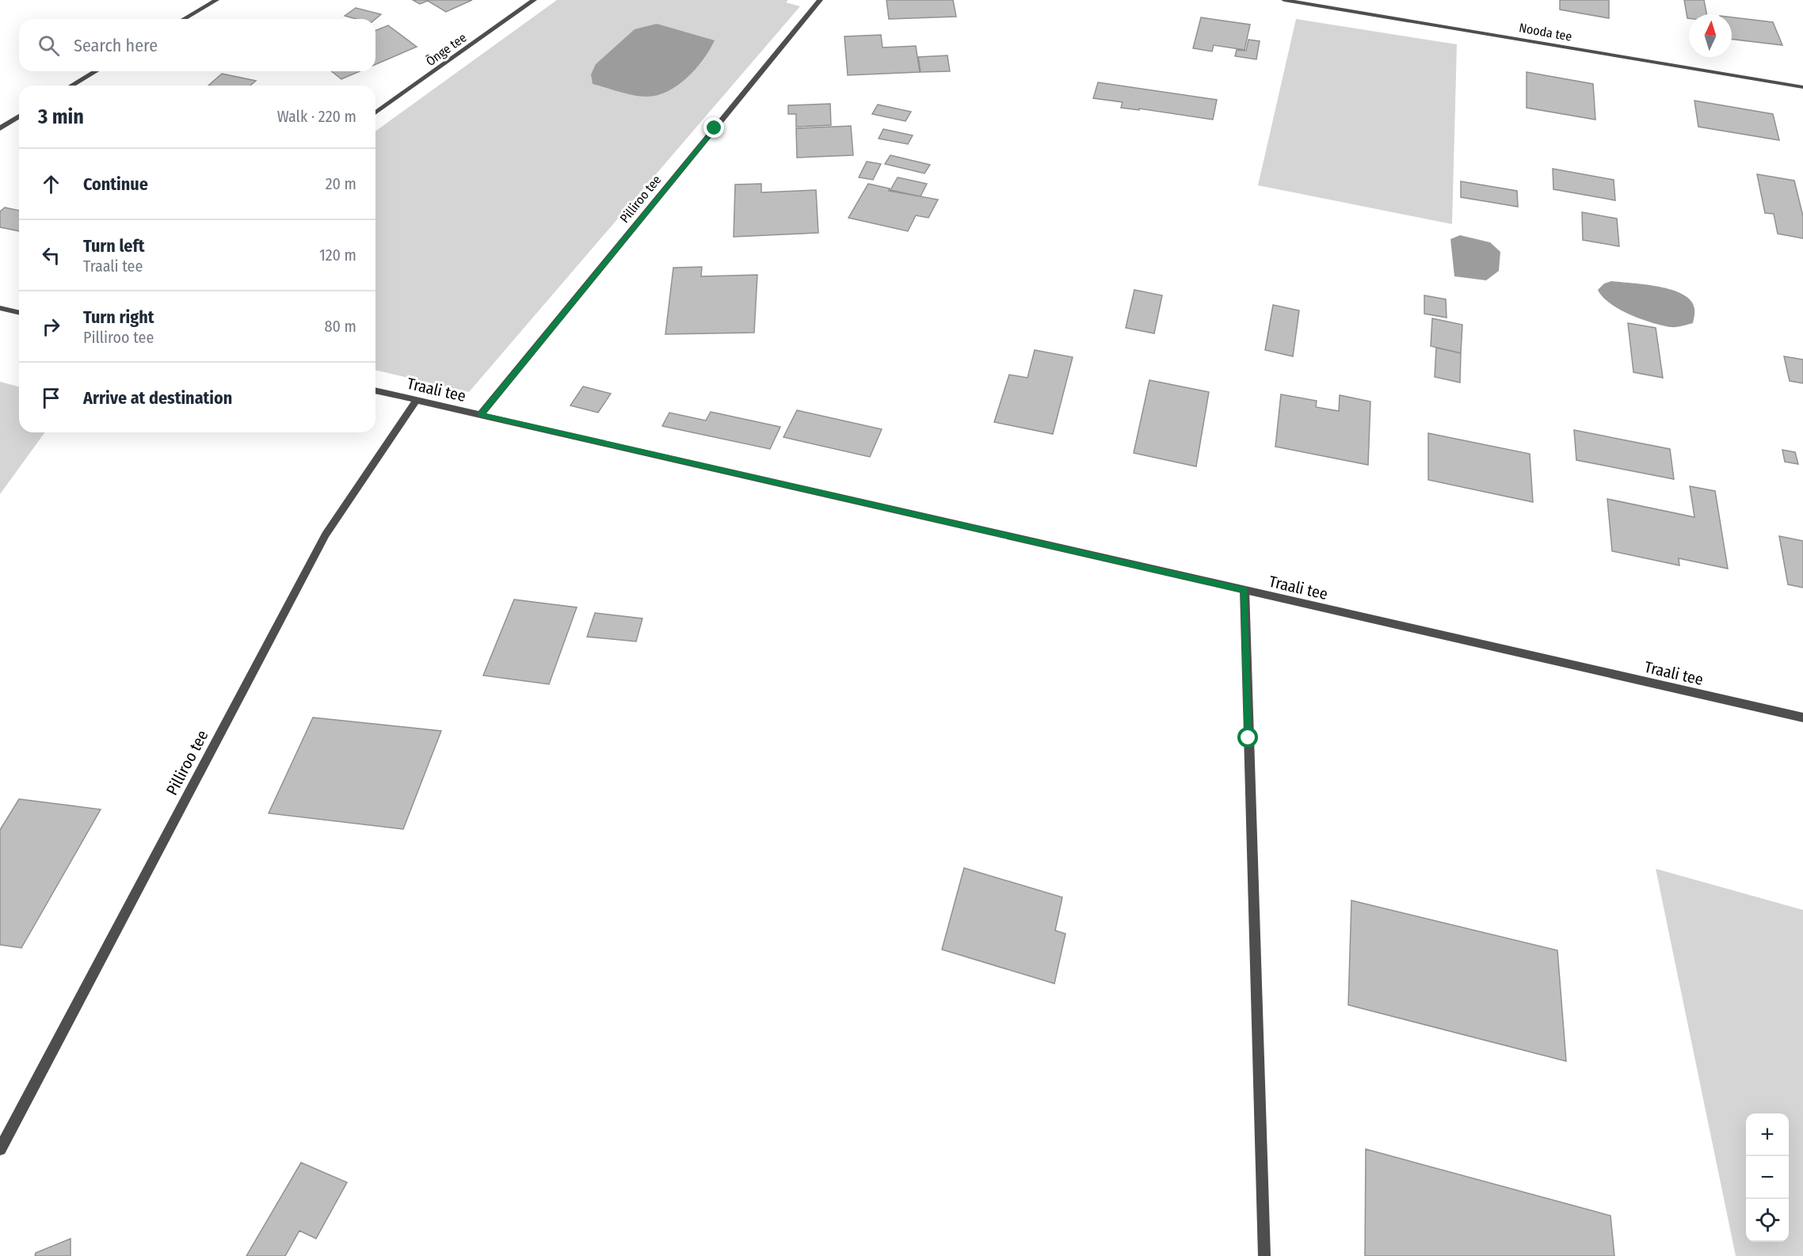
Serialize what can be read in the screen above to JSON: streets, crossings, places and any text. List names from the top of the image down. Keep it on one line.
{"streets":{"street":["Nooda tee","Õnge tee","Pilliroo tee","Traali tee"]},"crossings":[["Pilliroo tee","Traali tee"]],"north":"top","page":{"search":"Search here","heading":["3 min","Walk · 220 m"],"list":[["Continue","20 m"],["Turn left","Traali tee","120 m"],["Turn right","Pilliroo tee","80 m"],"Arrive at destination"],"map_buttons":["+","−"]}}
